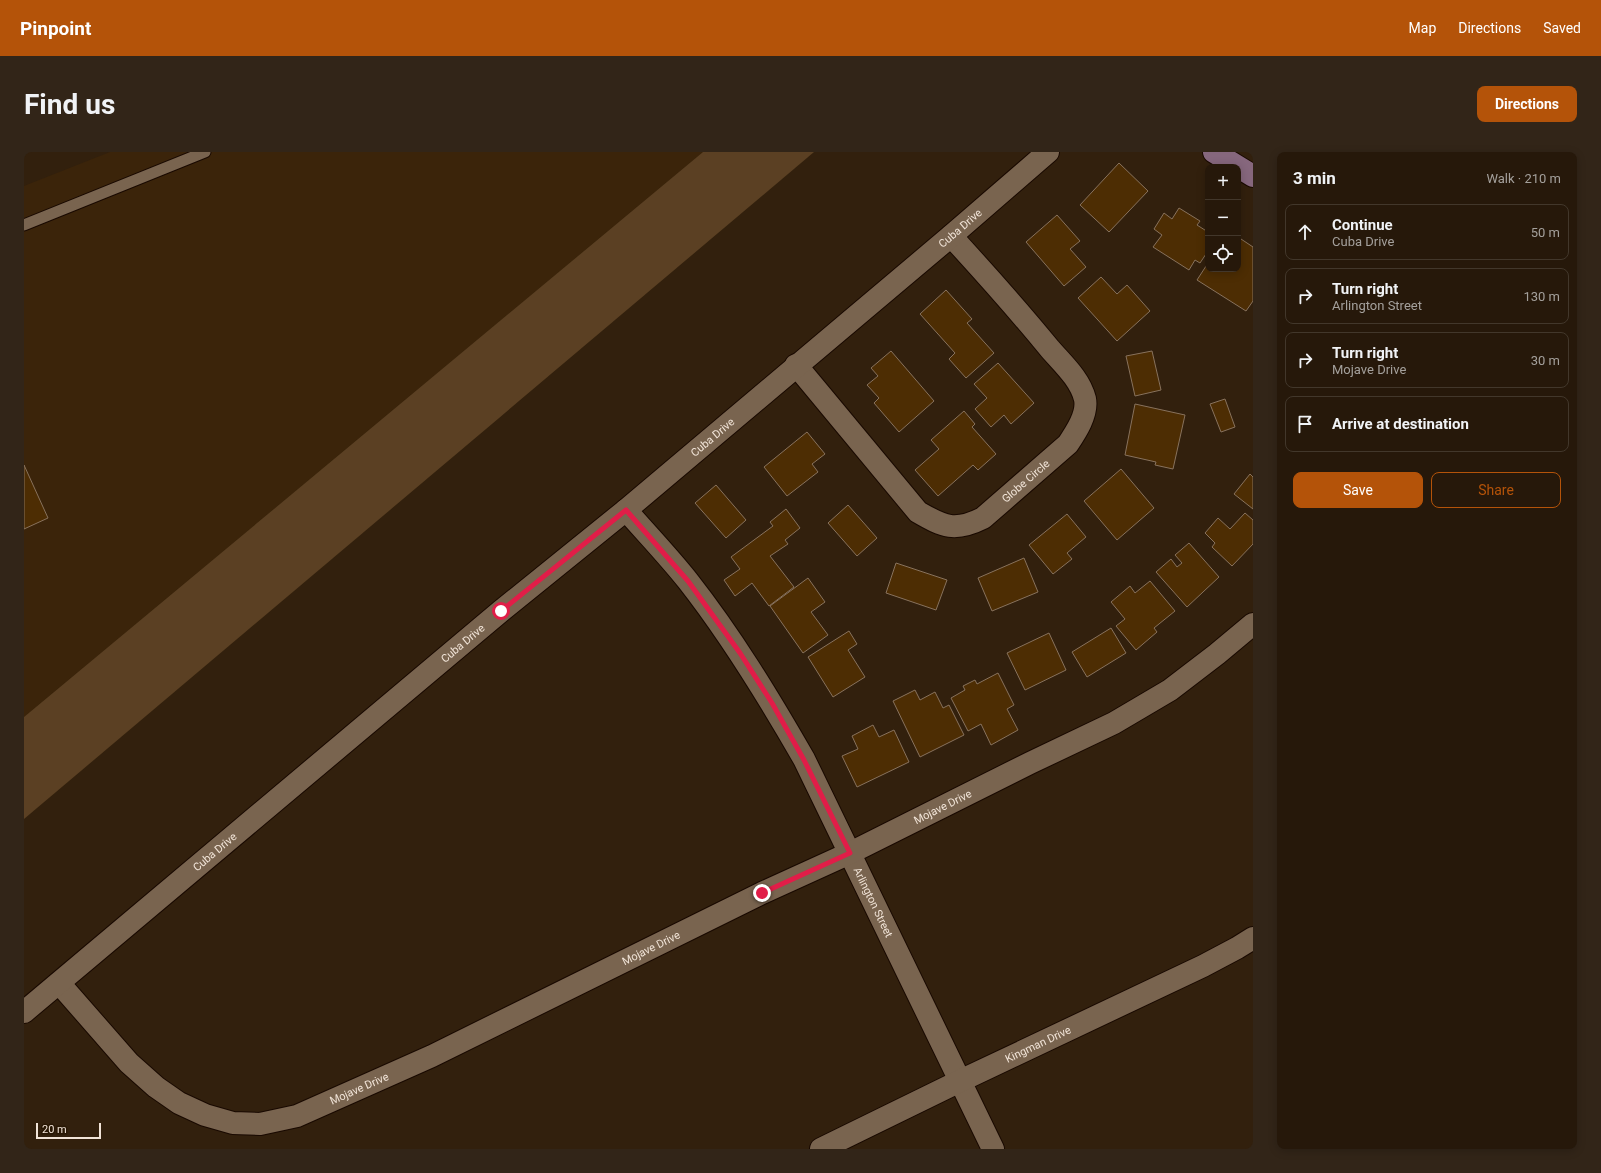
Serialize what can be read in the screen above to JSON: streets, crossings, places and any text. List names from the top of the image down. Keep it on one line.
{"streets":{"street":["Cuba Drive","Globe Circle","Mojave Drive","Arlington Street","Kingman Drive"]},"crossings":[["Cuba Drive","Globe Circle"],["Cuba Drive","Mojave Drive"],["Cuba Drive","Arlington Street"],["Mojave Drive","Arlington Street"],["Arlington Street","Kingman Drive"]],"scale_bar":"20 m","page":{"header":"Pinpoint","nav":["Map","Directions","Saved"],"buttons":["Directions",["Save","Share"]],"title":"Find us","heading":["3 min","Walk · 210 m"],"map_buttons":["+","−"],"list":[["Continue","Cuba Drive","50 m"],["Turn right","Arlington Street","130 m"],["Turn right","Mojave Drive","30 m"],"Arrive at destination"],"scale":"20 m"}}
